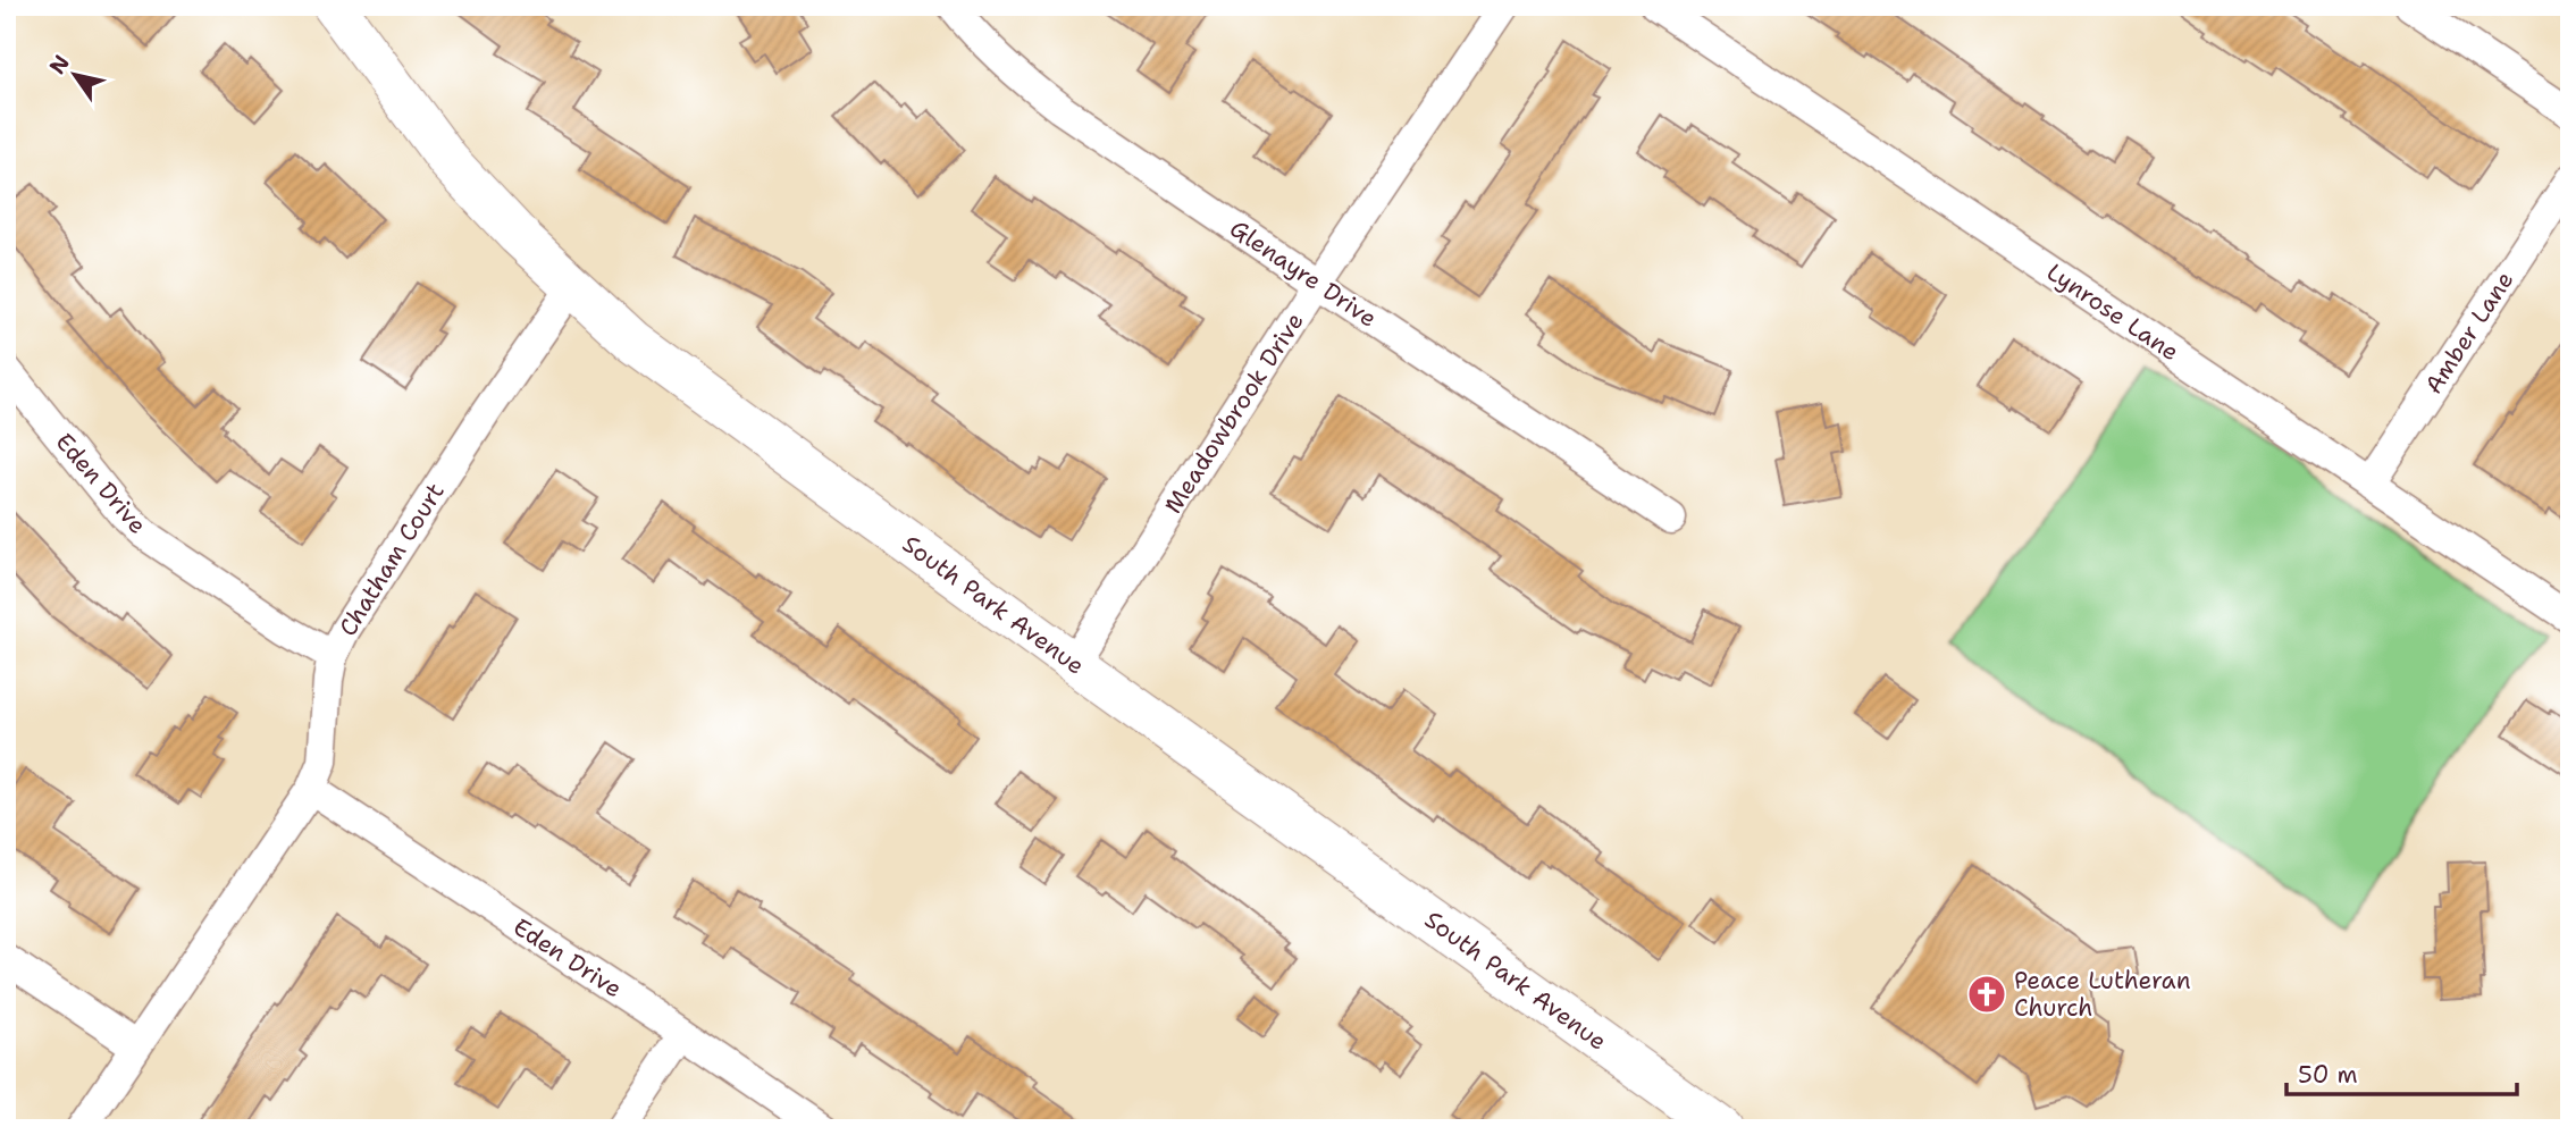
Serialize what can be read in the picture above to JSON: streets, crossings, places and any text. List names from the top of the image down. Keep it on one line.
{"streets":{"main road":["South Park Avenue"],"street":["Glenayre Drive","Lynrose Lane","Amber Lane","Meadowbrook Drive","Eden Drive","Chatham Court"]},"crossings":[["Glenayre Drive","Meadowbrook Drive"],["Lynrose Lane","Amber Lane"],["Meadowbrook Drive","South Park Avenue"],["Eden Drive","Chatham Court"],["Chatham Court","South Park Avenue"]],"places":{"church":["Peace Lutheran Church"]},"scale_bar":"50 m","north":"top left"}
